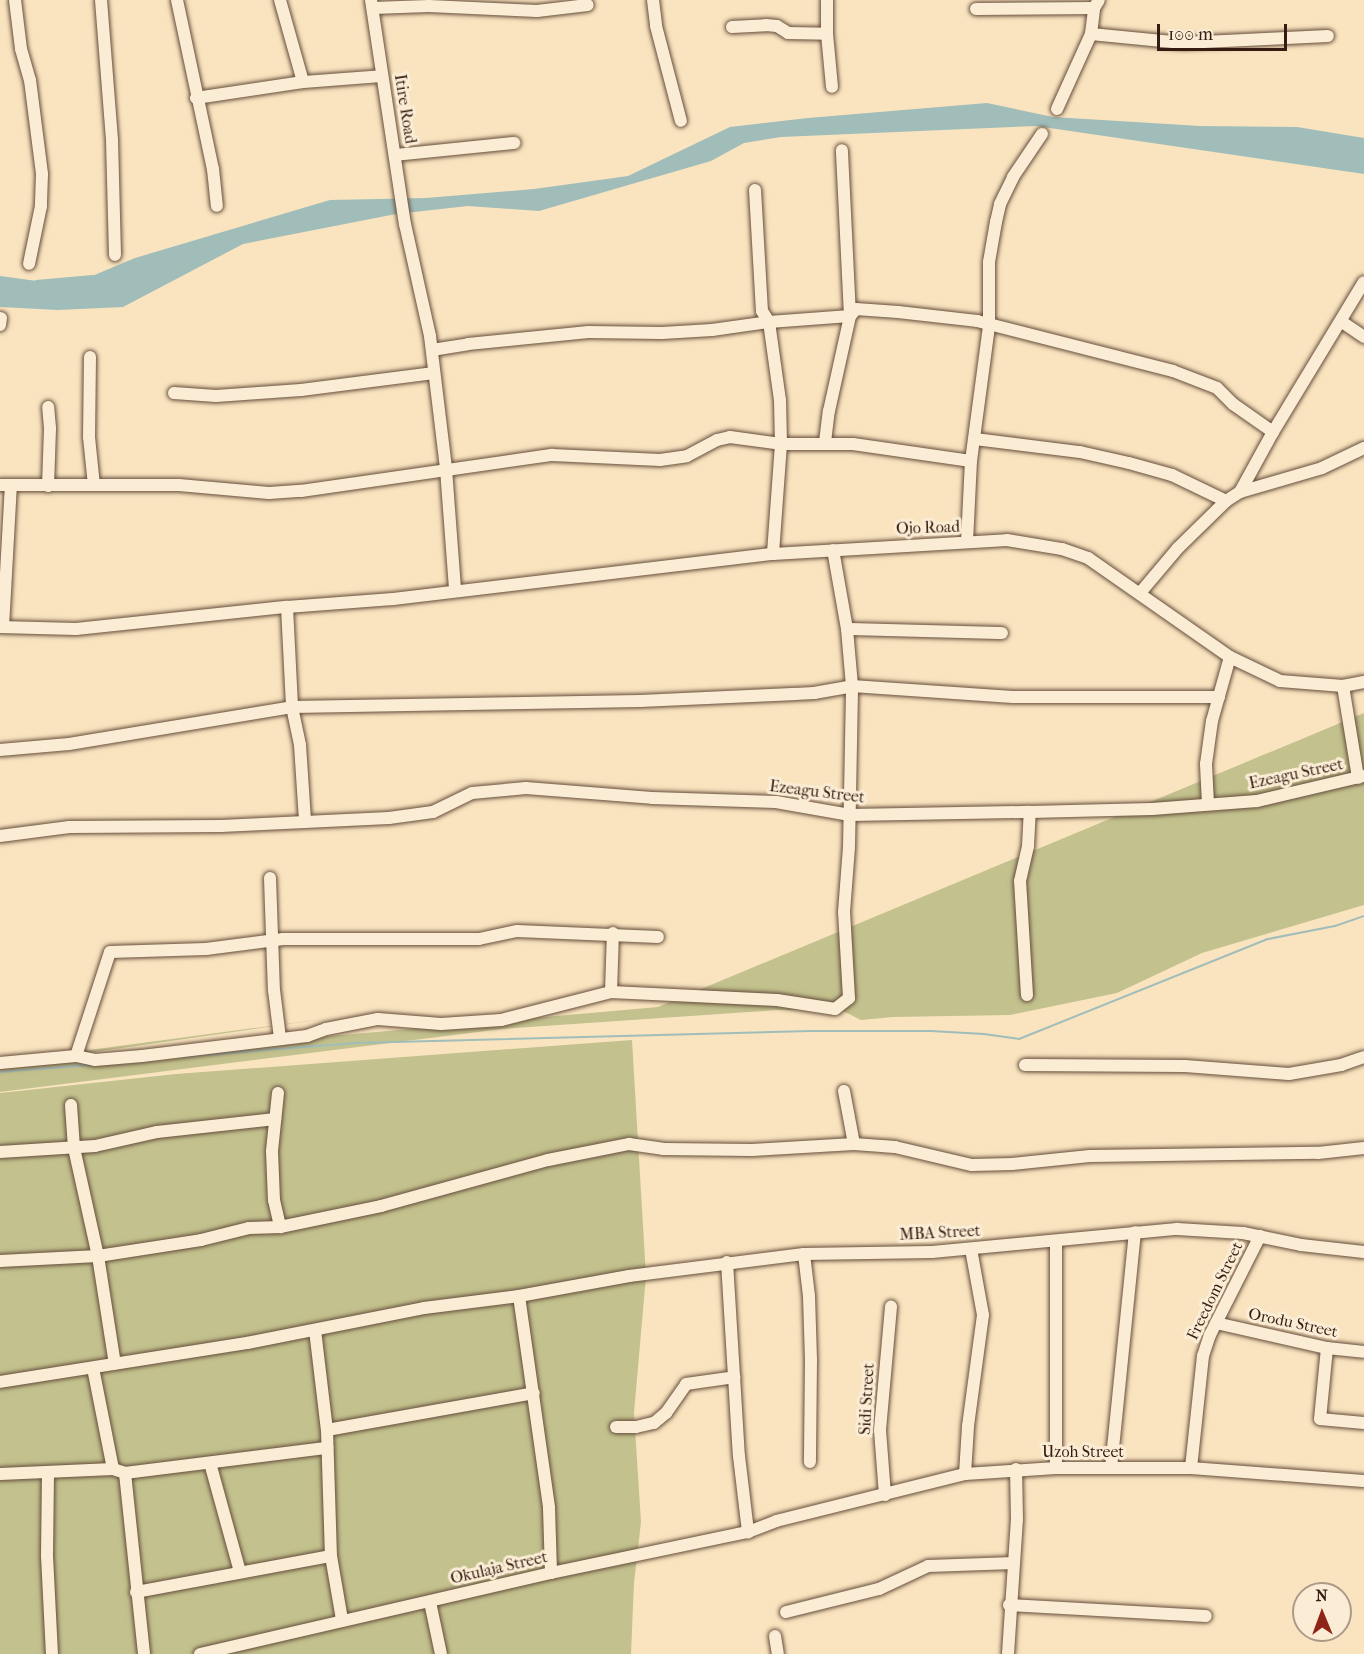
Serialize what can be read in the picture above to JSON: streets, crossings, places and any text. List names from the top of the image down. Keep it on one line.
{"streets":{"street":["Itire Road","Ojo Road","Ezeagu Street","MBA Street","Freedom Street","Orodu Street","Sidi Street","Uzoh Street","Okulaja Street"]},"crossings":[["Itire Road","Ojo Road"],["MBA Street","Freedom Street"],["Freedom Street","Orodu Street"],["Freedom Street","Uzoh Street"],["Sidi Street","Uzoh Street"],["Uzoh Street","Okulaja Street"]],"scale_bar":"100 m","north":"top"}
